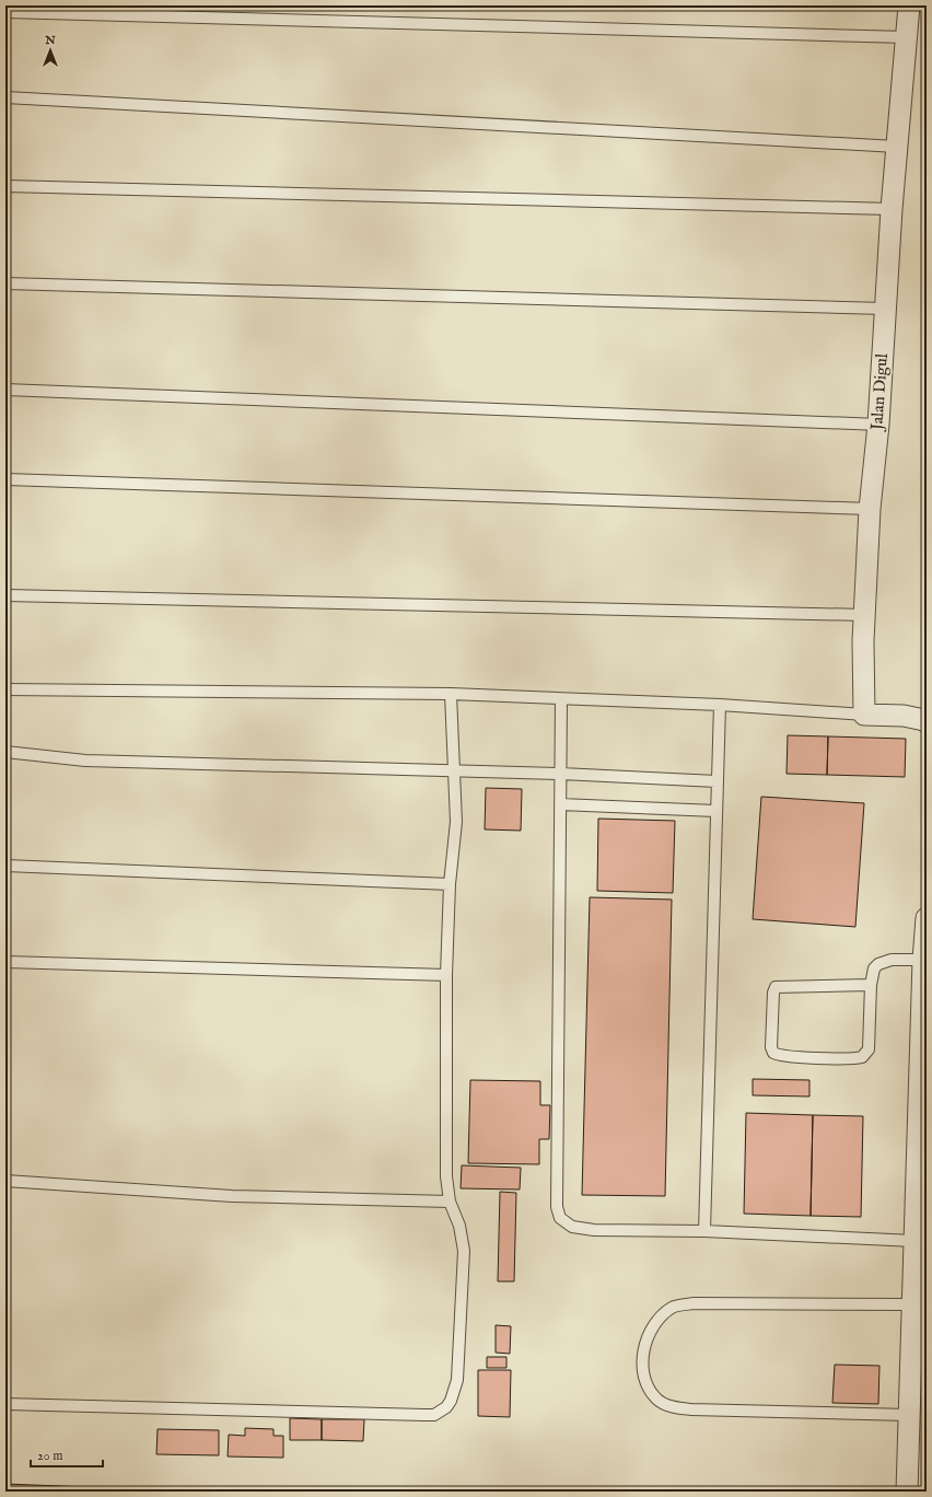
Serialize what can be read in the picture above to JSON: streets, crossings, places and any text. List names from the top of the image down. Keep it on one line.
{"streets":{"street":["Jalan Digul"]},"scale_bar":"20 m","north":"top"}
